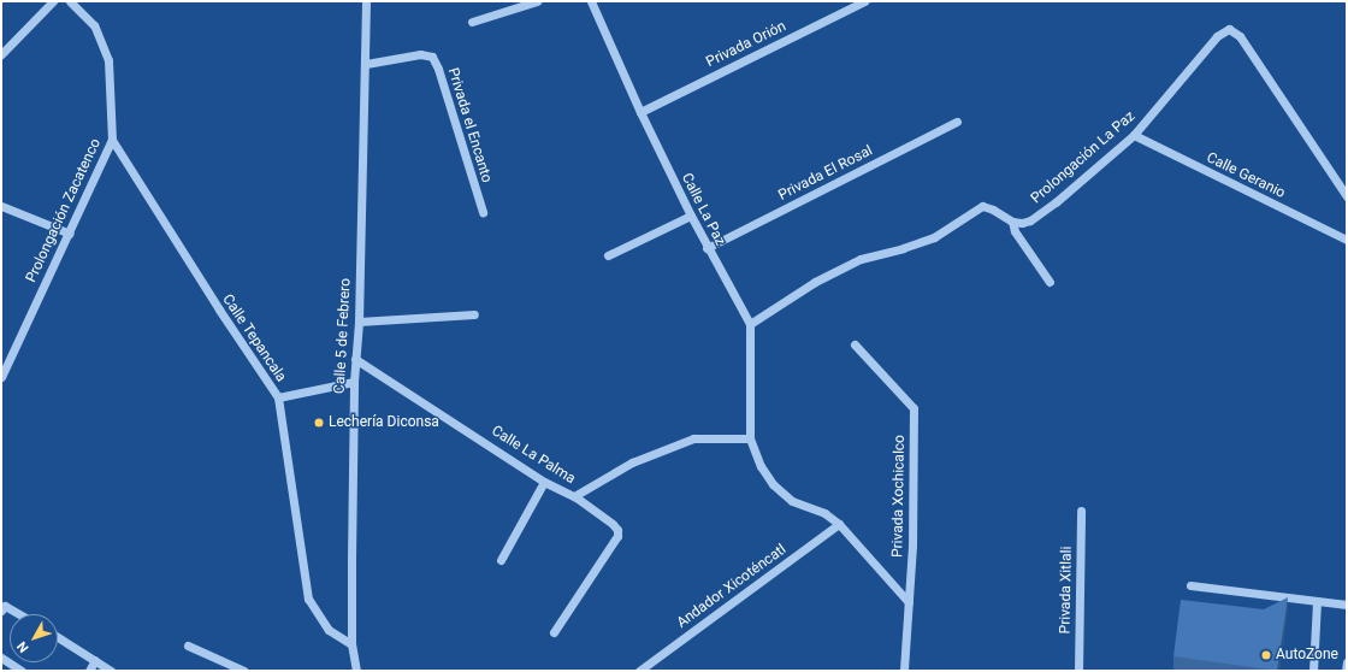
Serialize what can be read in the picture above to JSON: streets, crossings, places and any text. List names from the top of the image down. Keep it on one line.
{"streets":{"street":["Privada Orión","Privada el Encanto","Prolongación La Paz","Privada El Rosal","Calle Geranio","Calle La Paz","Prolongación Zacatenco","Calle 5 de Febrero","Calle Tepancala","Calle La Palma","Privada Xochicalco","Andador Xicoténcatl","Privada Xitlali"]},"crossings":[["Privada Orión","Calle La Paz"],["Privada el Encanto","Calle 5 de Febrero"],["Prolongación La Paz","Calle Geranio"],["Privada El Rosal","Calle La Paz"],["Calle La Paz","Calle La Palma"],["Prolongación Zacatenco","Calle Tepancala"],["Calle 5 de Febrero","Calle Tepancala"],["Calle 5 de Febrero","Calle La Palma"]],"places":["Lechería Diconsa","AutoZone"],"north":"bottom left"}
